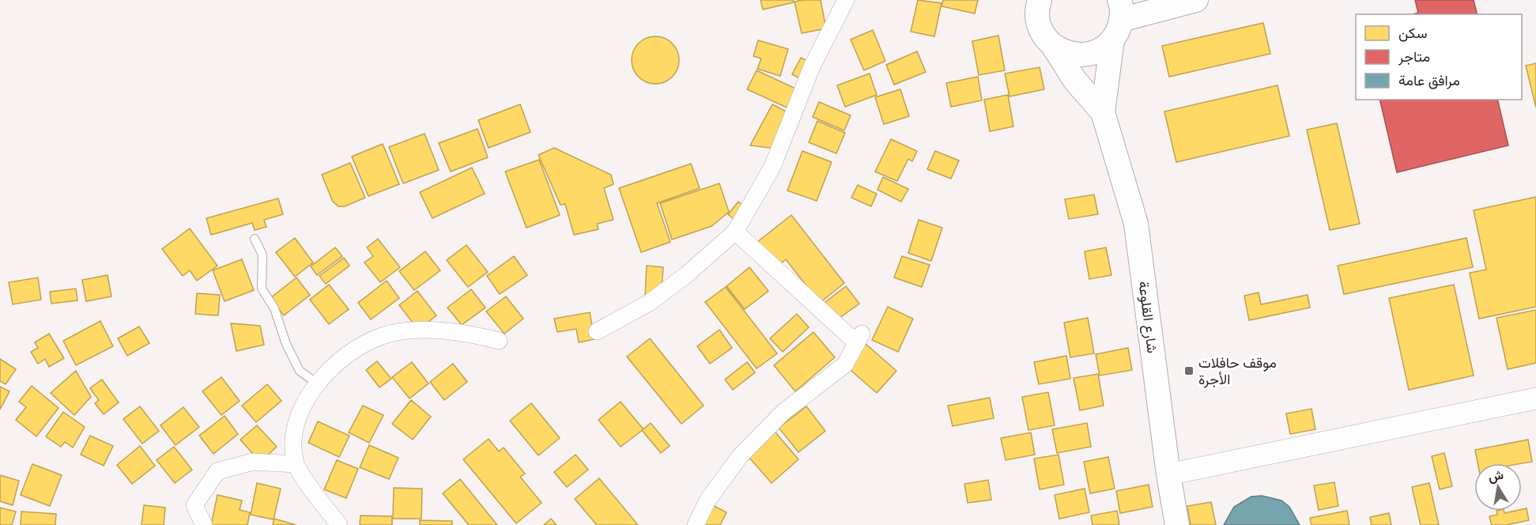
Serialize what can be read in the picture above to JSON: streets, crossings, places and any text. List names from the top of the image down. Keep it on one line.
{"streets":{"main road":["شارع القلوعة"]},"places":{"transit":["موقف حافلات الأجرة"]},"legend":["سكن","متاجر","مرافق عامة"],"north":"top"}
